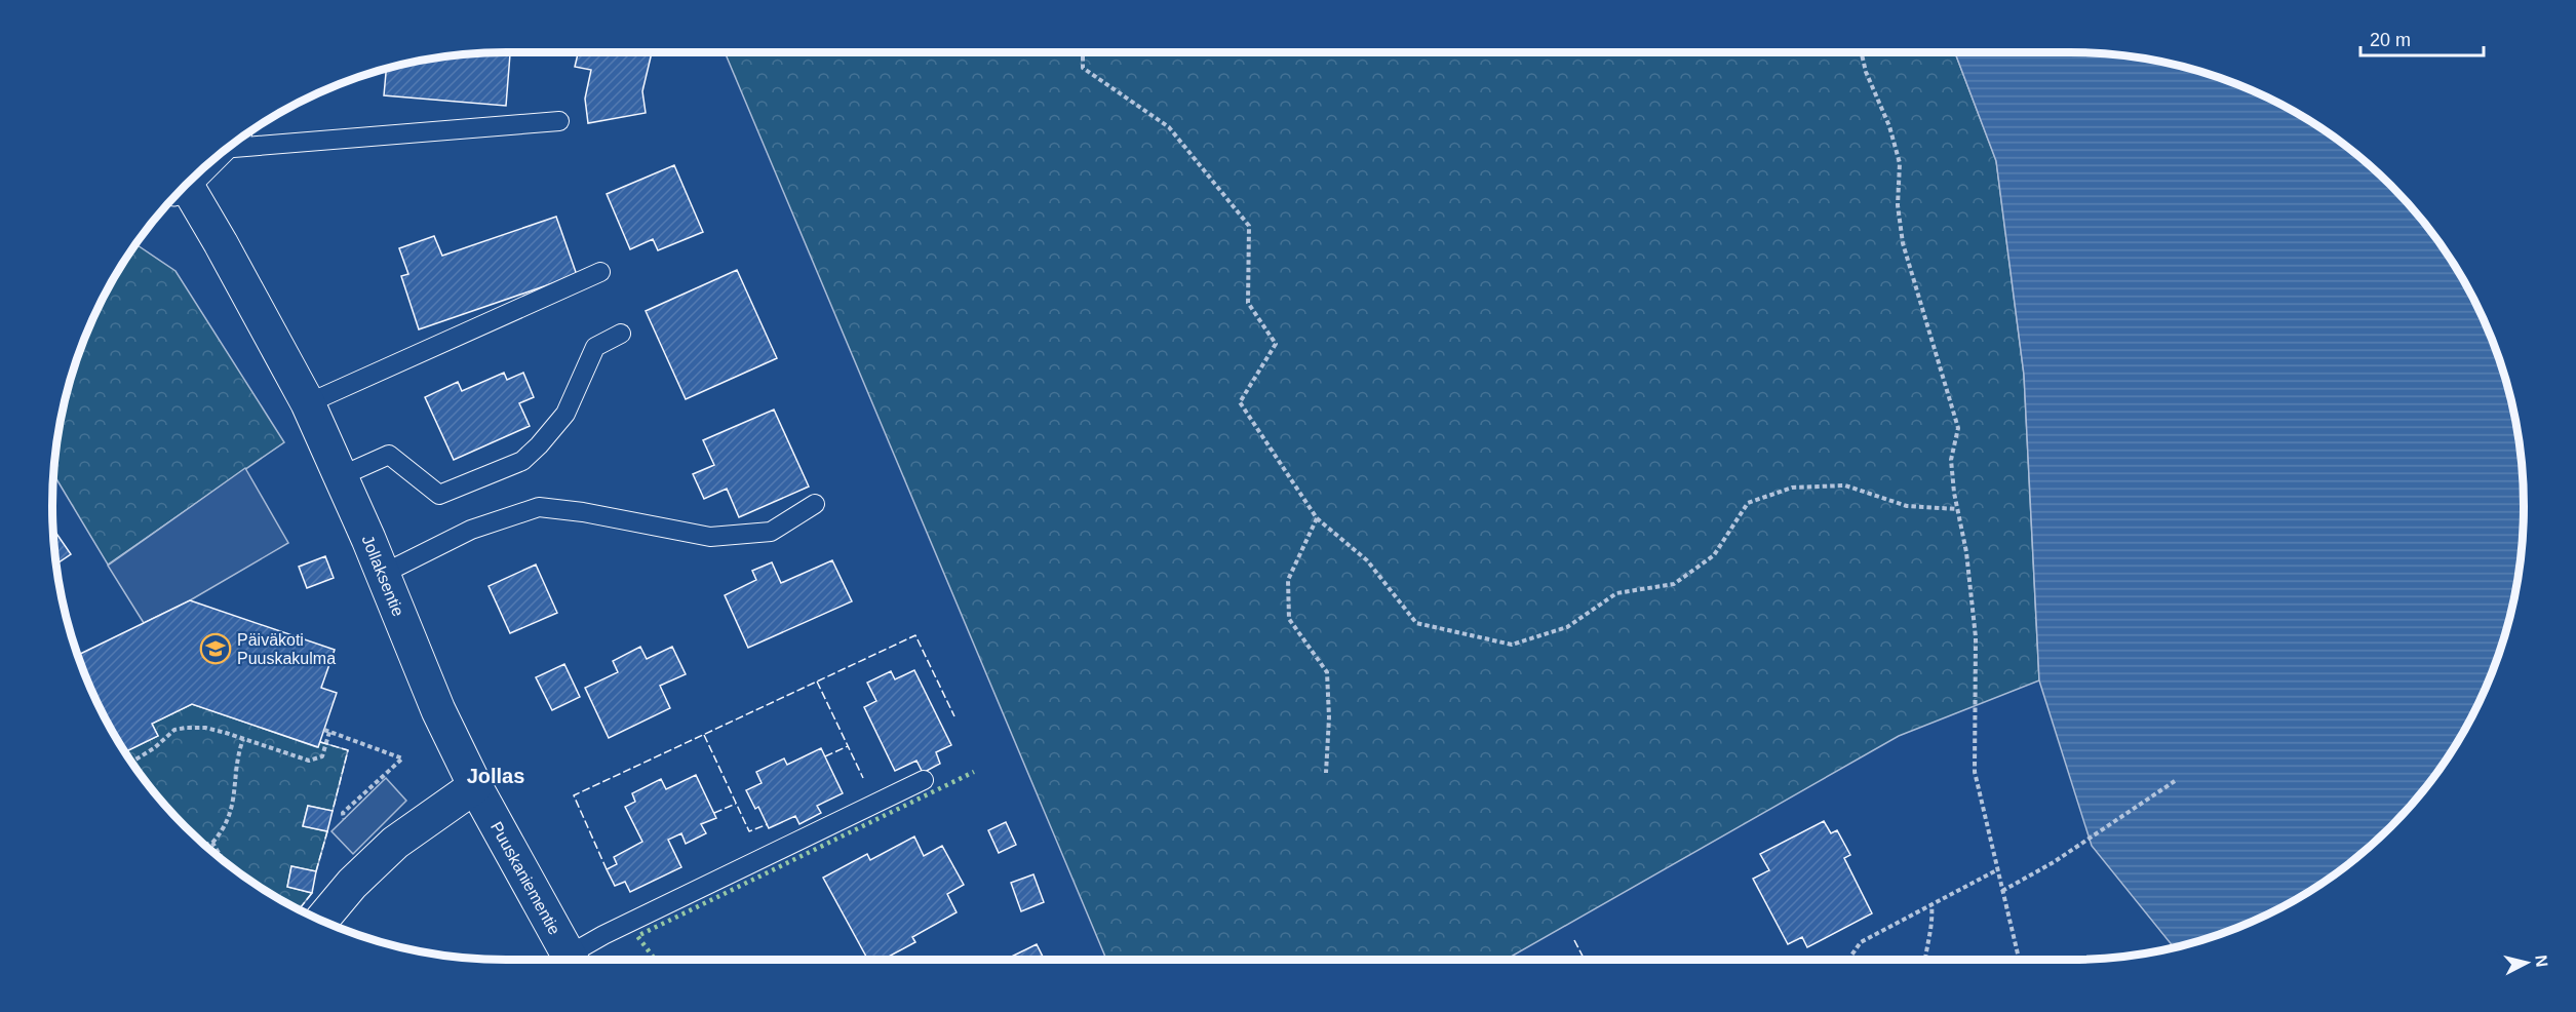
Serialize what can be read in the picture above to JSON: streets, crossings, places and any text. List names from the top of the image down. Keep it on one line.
{"streets":{"main road":["Jollaksentie","Puuskaniementie"]},"crossings":[["Jollaksentie","Puuskaniementie"]],"districts":["Jollas"],"places":{"school or university":["Päiväkoti Puuskakulma"]},"scale_bar":"20 m","north":"right"}
